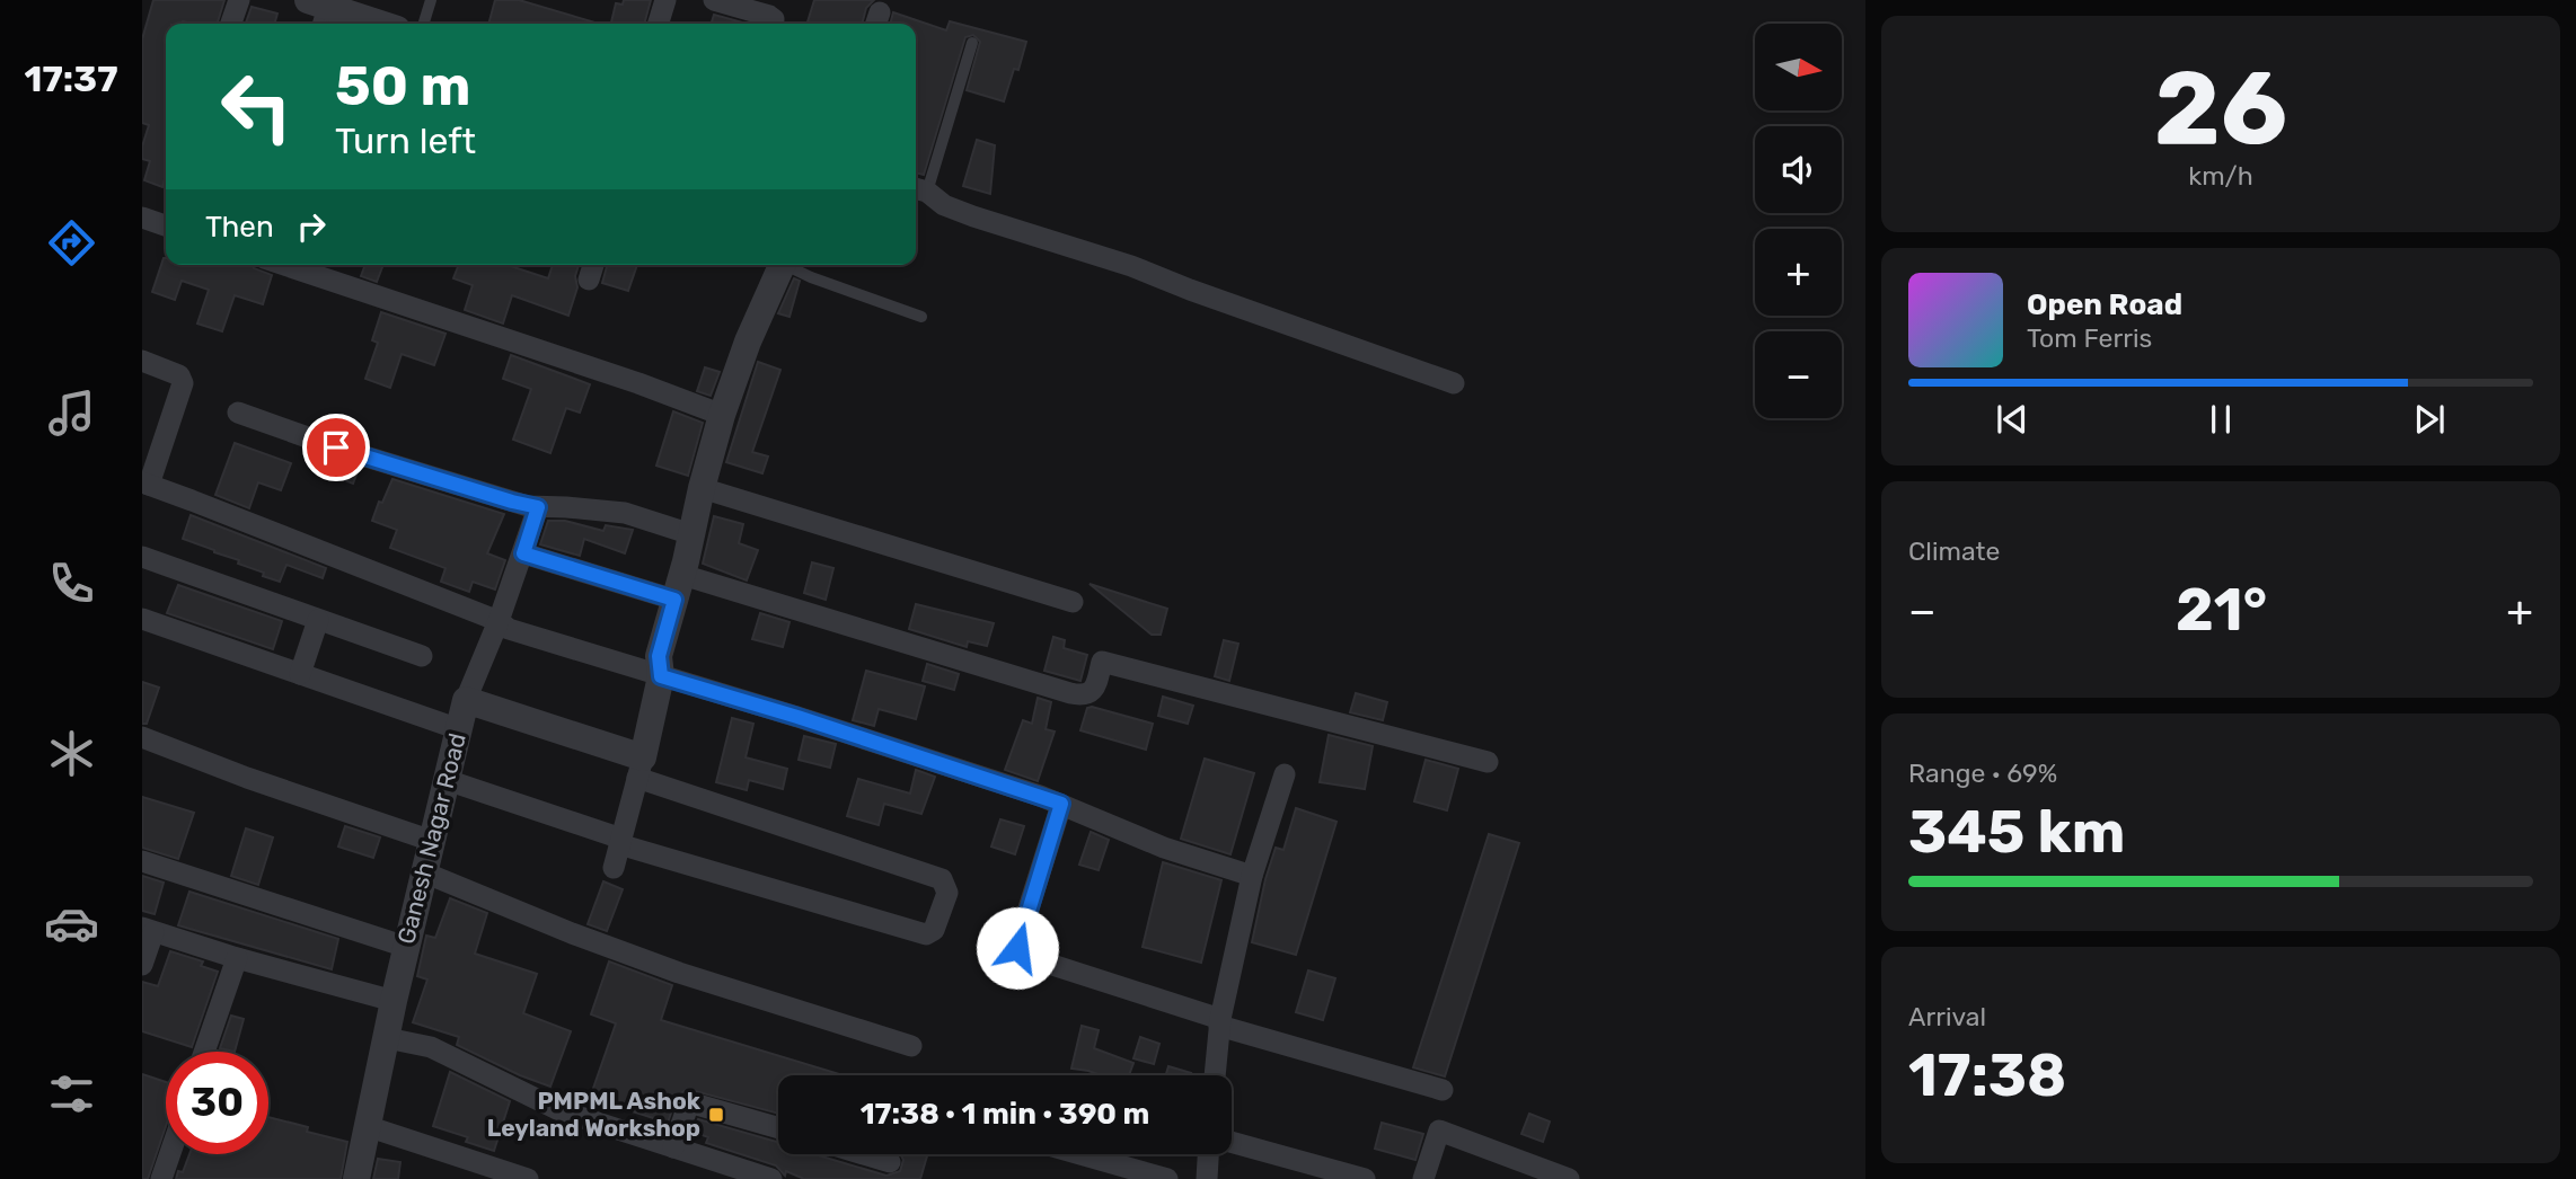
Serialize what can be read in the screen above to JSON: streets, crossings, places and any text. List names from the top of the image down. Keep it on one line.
{"streets":{"street":["Ganesh Nagar Road"]},"places":{"transit":["PMPML Ashok Leyland Workshop"]},"north":"right","page":{"tabs":"17:37","tile":[["26","km/h"],"Climate",["Range · 69%","345 km"],["Arrival","17:38"]],"map_buttons":["+","−"],"turn":["50 m","Turn left"],"then":"Then","song":["Open Road","Tom Ferris"],"heat":["−","21°","+"],"limit":"30","trip":"17:38 · 1 min · 390 m"}}
